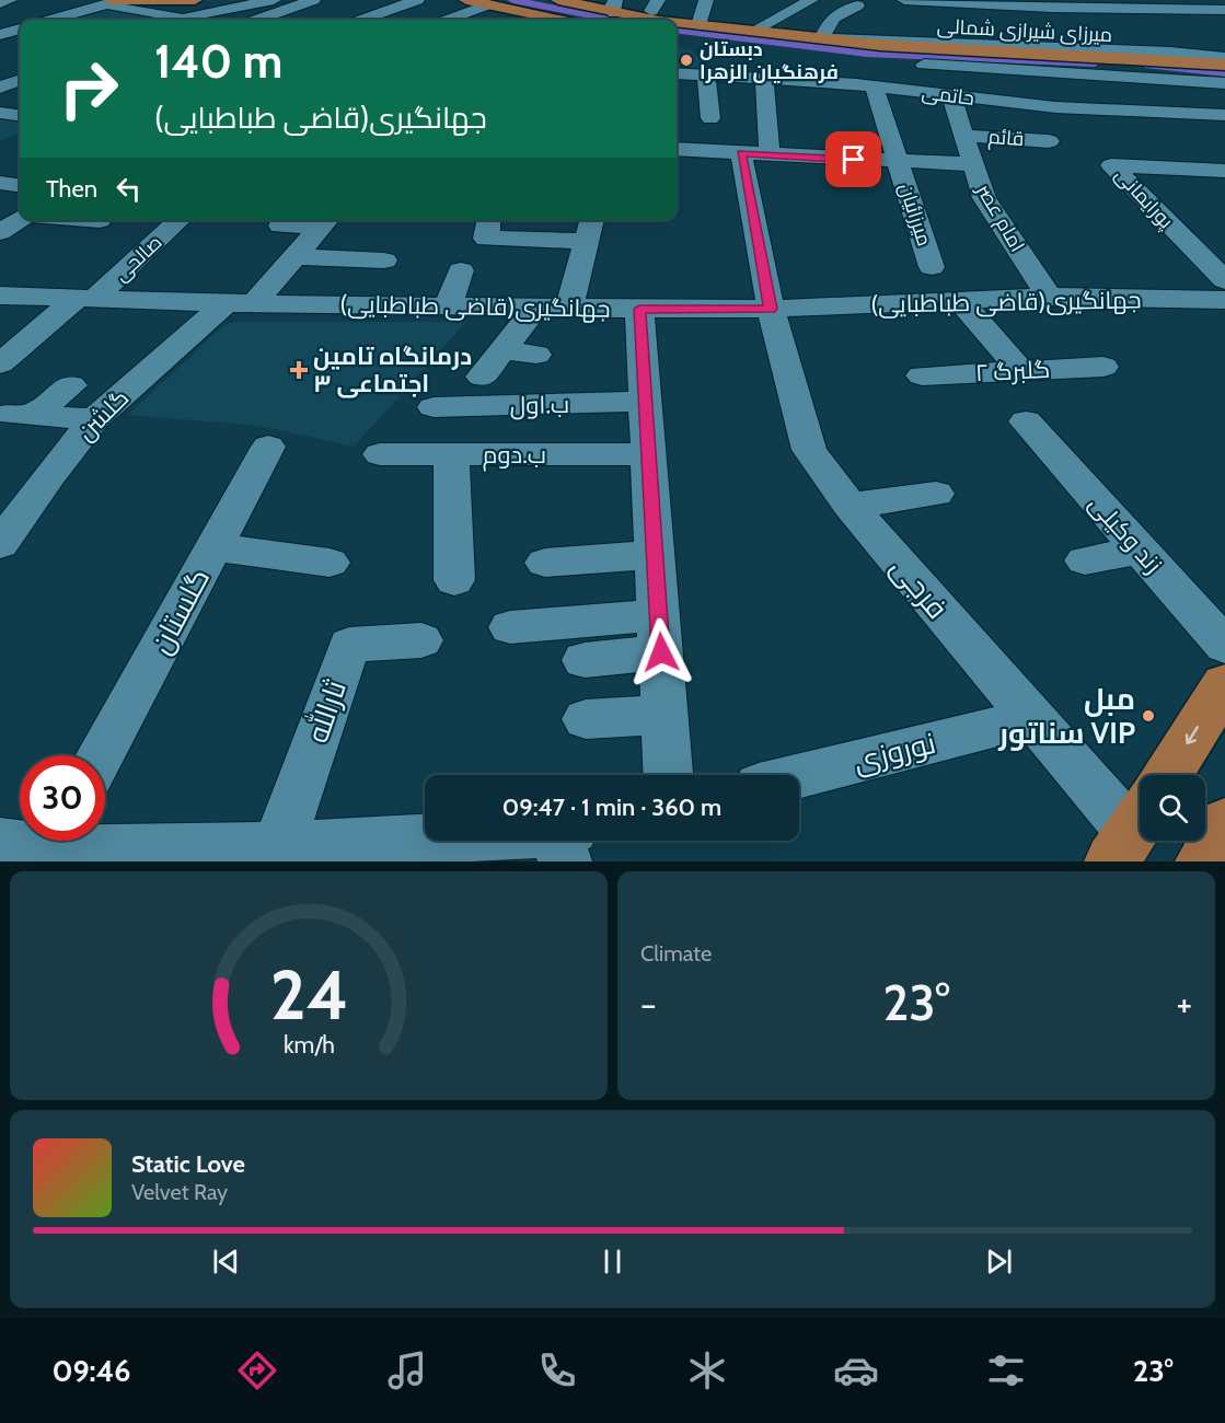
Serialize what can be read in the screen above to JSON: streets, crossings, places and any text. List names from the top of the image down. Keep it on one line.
{"streets":{"main road":["میرزای شیرازی شمالی"],"street":["حاتمی","قائم","پورایمانی","میرزائیان","امام عصر","صالحی","جهانگیری(قاضی طباطبایی)","گلبرگ ۲","ب.اول","گلشن","ب.دوم","زند وکیلی","فرجی","گلستان","ثارالله","نوروزی"]},"crossings":[["حاتمی","میرزائیان"],["حاتمی","امام عصر"],["قائم","امام عصر"],["امام عصر","جهانگیری(قاضی طباطبایی)"],["صالحی","جهانگیری(قاضی طباطبایی)"],["جهانگیری(قاضی طباطبایی)","گلشن"],["جهانگیری(قاضی طباطبایی)","فرجی"],["فرجی","نوروزی"]],"places":{"other":["دبستان فرهنگیان الزهرا","مبل سناتور VIP"],"health":["درمانگاه تامین اجتماعی ۳"]},"page":{"turn":["140 m","جهانگیری(قاضی طباطبایی)"],"then":"Then","limit":"30","trip":"09:47 · 1 min · 360 m","tile":"Climate","heat":["−","23°","+"],"song":["Static Love","Velvet Ray"],"tabs":["09:46","23°"],"gauge":["24","km/h"]}}
